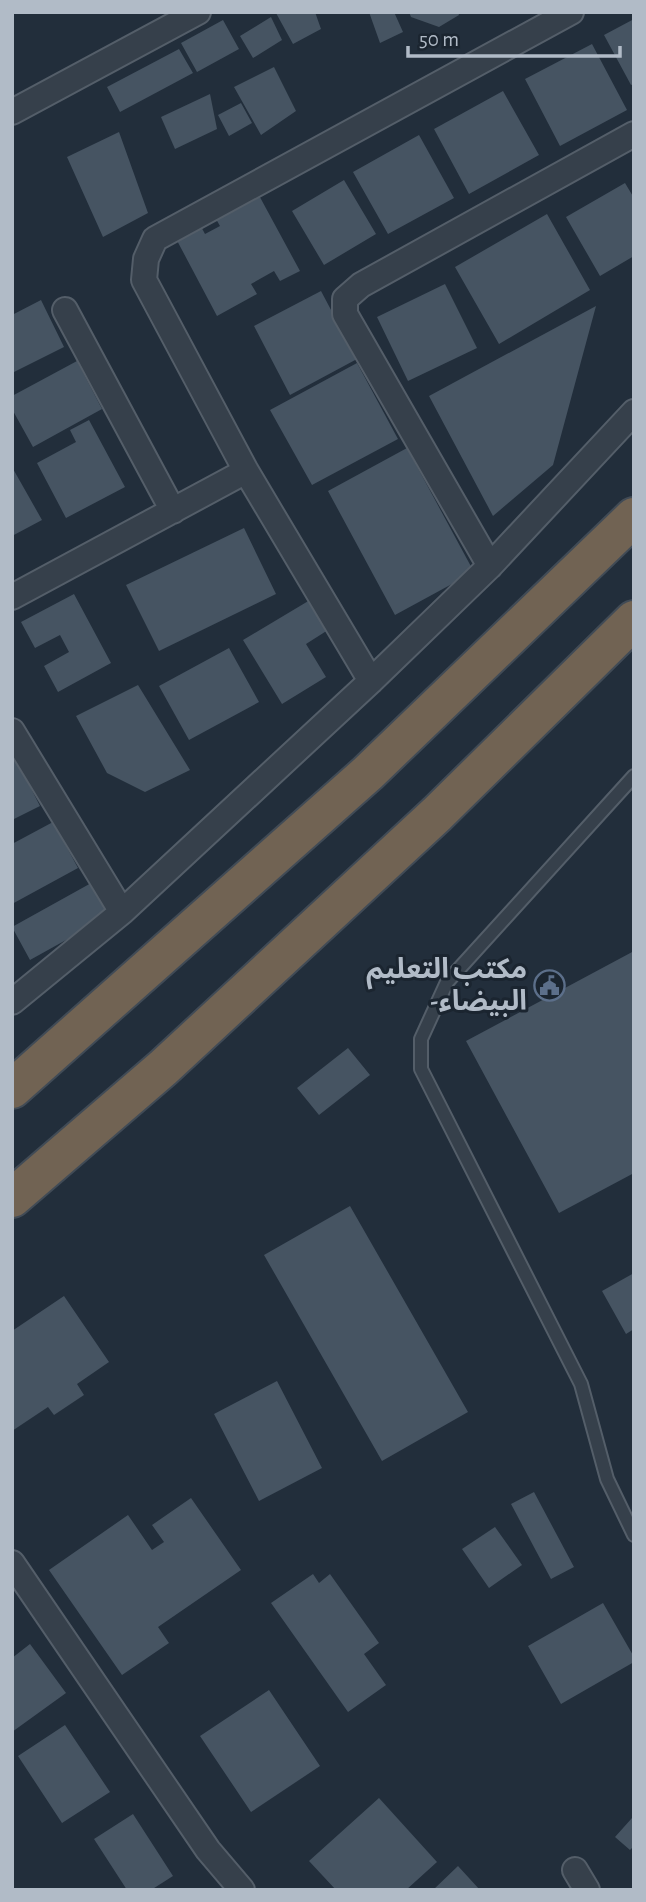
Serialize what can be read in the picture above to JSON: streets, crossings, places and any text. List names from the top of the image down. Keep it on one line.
{"places":{"public building":["مكتب التعليم -البيضاء"]},"scale_bar":"50 m"}
